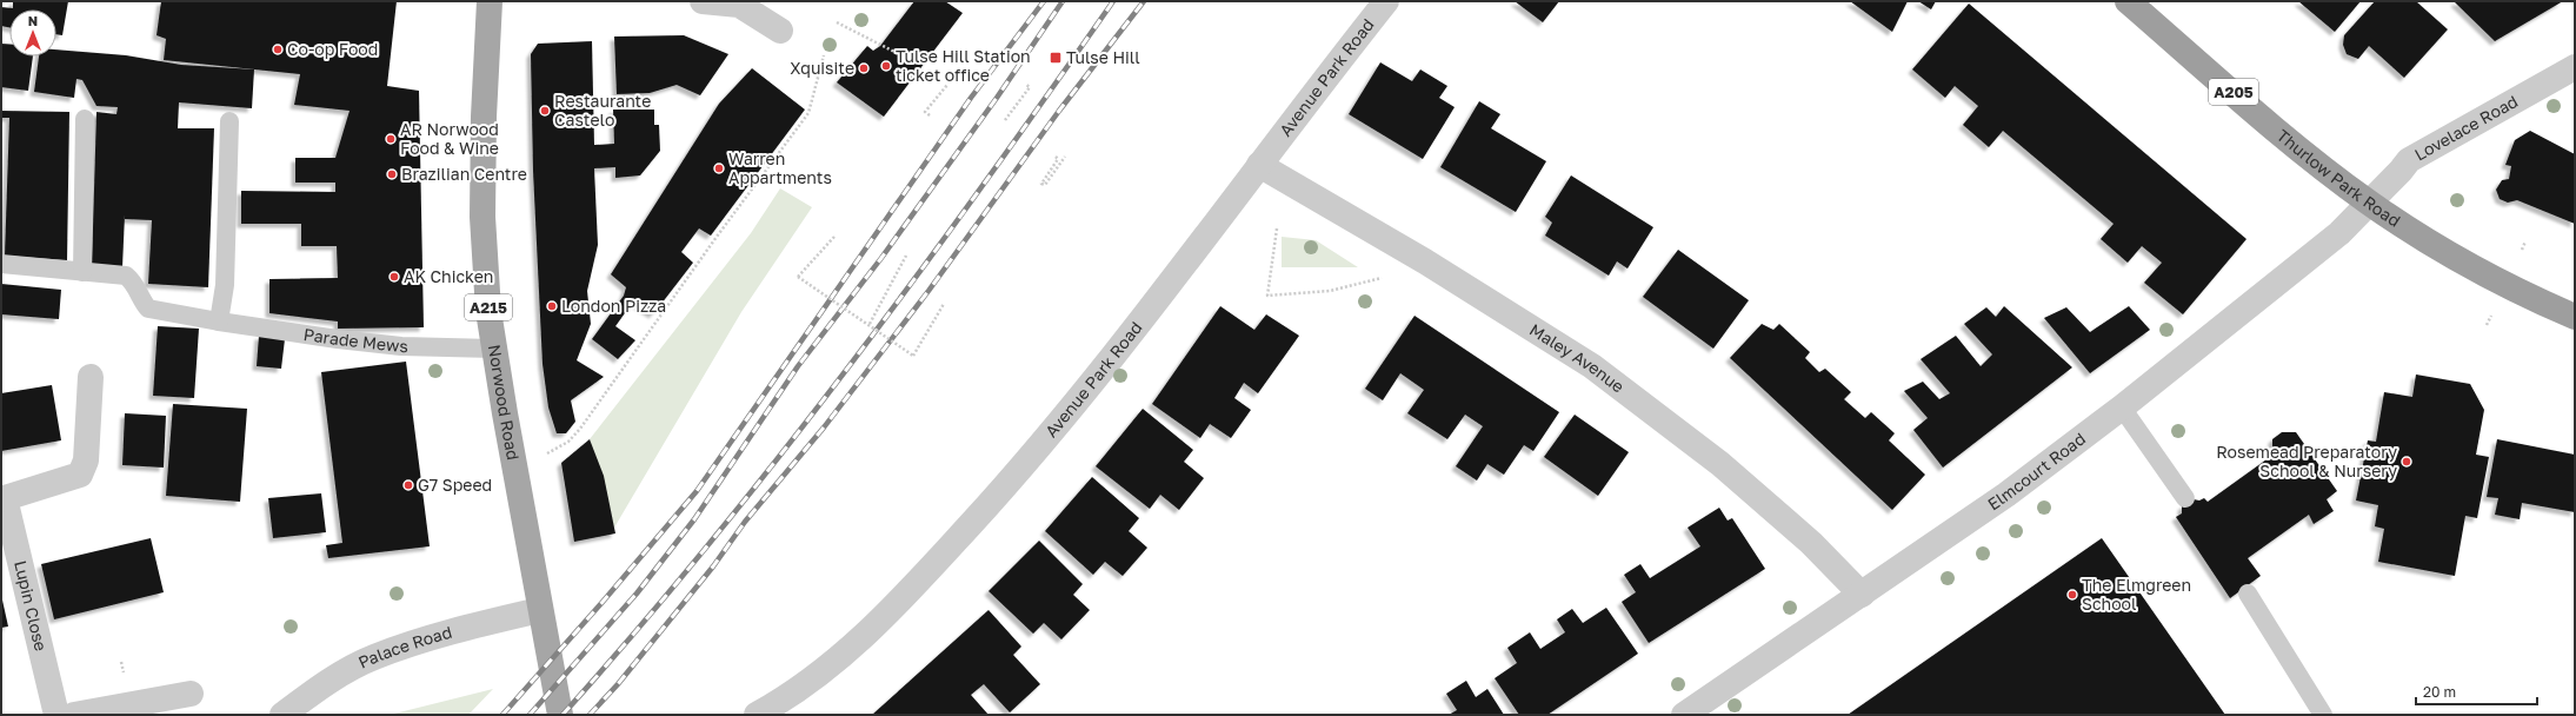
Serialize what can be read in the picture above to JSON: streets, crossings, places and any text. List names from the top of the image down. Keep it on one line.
{"streets":{"highway":["A205","Thurlow Park Road"],"main road":["A215","Norwood Road"],"street":["Avenue Park Road","Lovelace Road","Maley Avenue","Elmcourt Road","Lupin Close","Palace Road"],"lane":["Parade Mews"]},"crossings":[["Avenue Park Road","Maley Avenue"],["Lovelace Road","Thurlow Park Road"],["Lovelace Road","Elmcourt Road"],["Thurlow Park Road","Elmcourt Road"],["Parade Mews","Norwood Road"],["Maley Avenue","Elmcourt Road"],["Norwood Road","Palace Road"]],"places":{"other":["Co-op Food","Tulse Hill Station ticket office","Xquisite","Restaurante Castelo","AR Norwood Food & Wine","Warren Appartments","Brazilian Centre","AK Chicken","London Pizza","Rosemead Preparatory School & Nursery","G7 Speed","The Elmgreen School"],"transit":["Tulse Hill"]},"scale_bar":"20 m","north":"top"}
